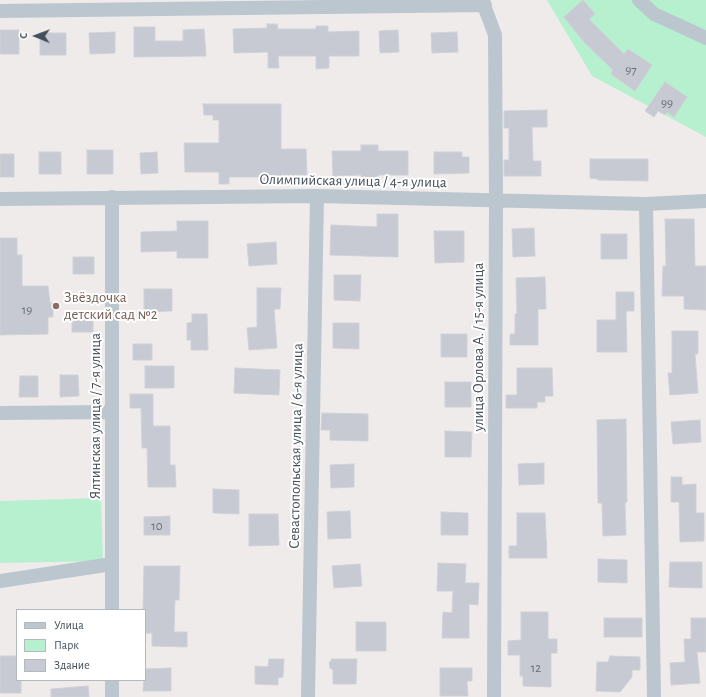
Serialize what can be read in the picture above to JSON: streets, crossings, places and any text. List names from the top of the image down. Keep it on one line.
{"streets":{"street":["Олимпийская улица / 4-я улица","улица Орлова А. / 15-я улица","Ялтинская улица / 7-я улица","Севастопольская улица / 6-я улица"]},"crossings":[["Олимпийская улица / 4-я улица","улица Орлова А. / 15-я улица"],["Олимпийская улица / 4-я улица","Ялтинская улица / 7-я улица"],["Олимпийская улица / 4-я улица","Севастопольская улица / 6-я улица"]],"places":["Звёздочка детский сад №2"],"house_numbers":["97","99","19","10","12"],"legend":["Улица","Парк","Здание"],"north":"left"}
